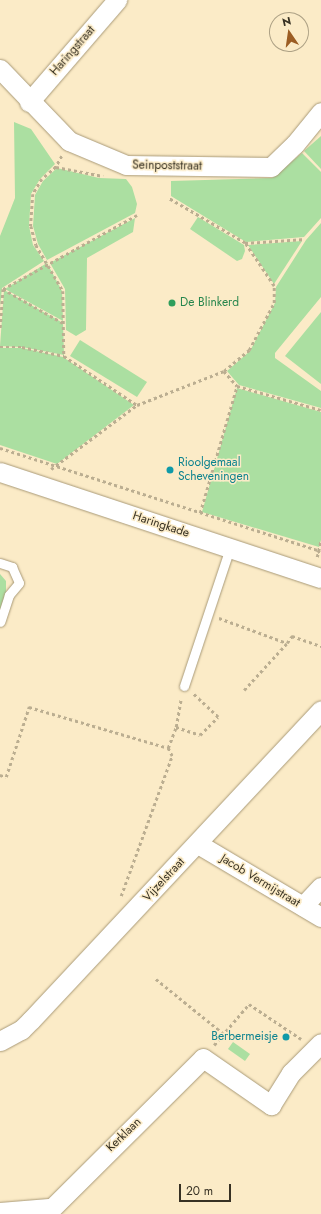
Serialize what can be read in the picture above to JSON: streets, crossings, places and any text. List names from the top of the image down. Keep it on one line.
{"streets":{"street":["Haringstraat","Seinpoststraat","Haringkade","Vijzelstraat","Jacob Vermijstraat","Kerklaan"]},"crossings":[["Haringstraat","Seinpoststraat"],["Vijzelstraat","Jacob Vermijstraat"]],"places":["De Blinkerd","Rioolgemaal Scheveningen","Berbermeisje"],"scale_bar":"20 m","north":"top"}
